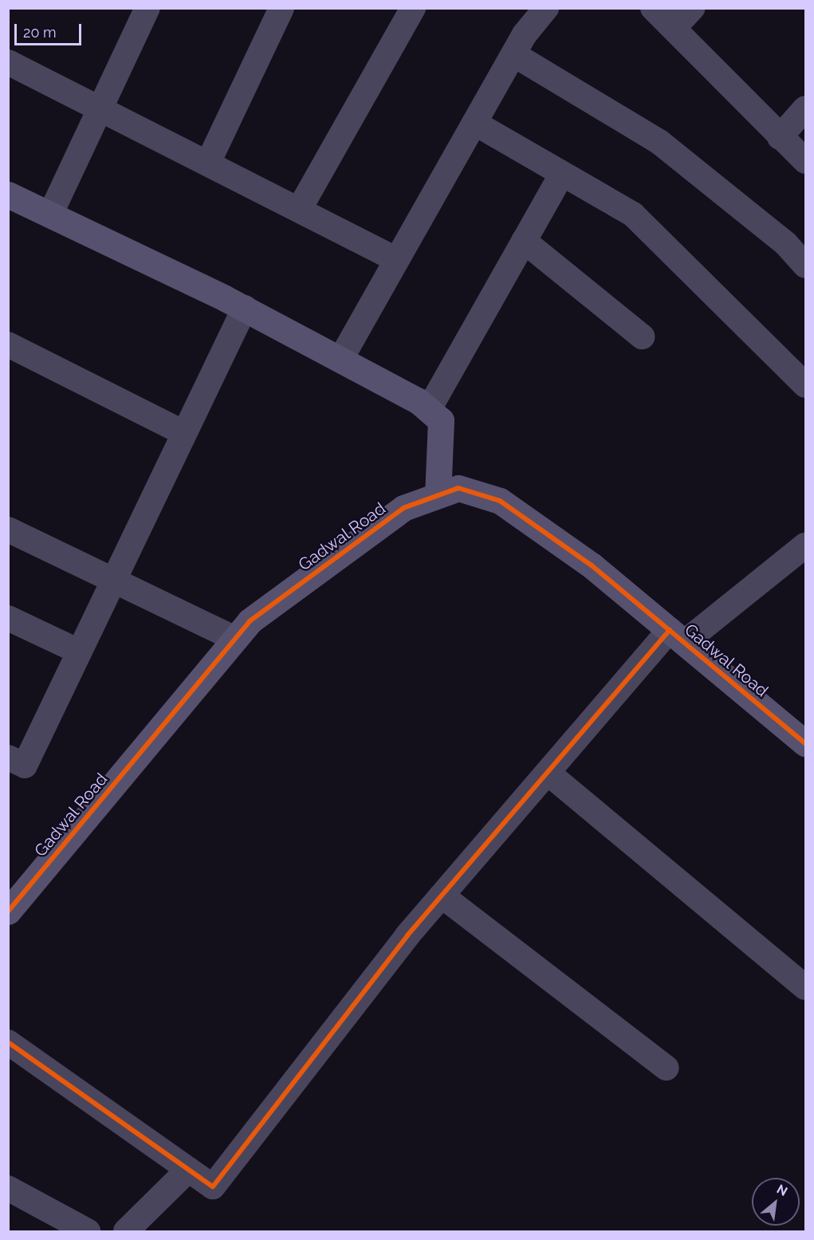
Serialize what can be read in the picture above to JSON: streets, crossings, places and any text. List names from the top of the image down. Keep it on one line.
{"streets":{"street":["Gadwal Road"]},"scale_bar":"20 m","north":"top right"}
